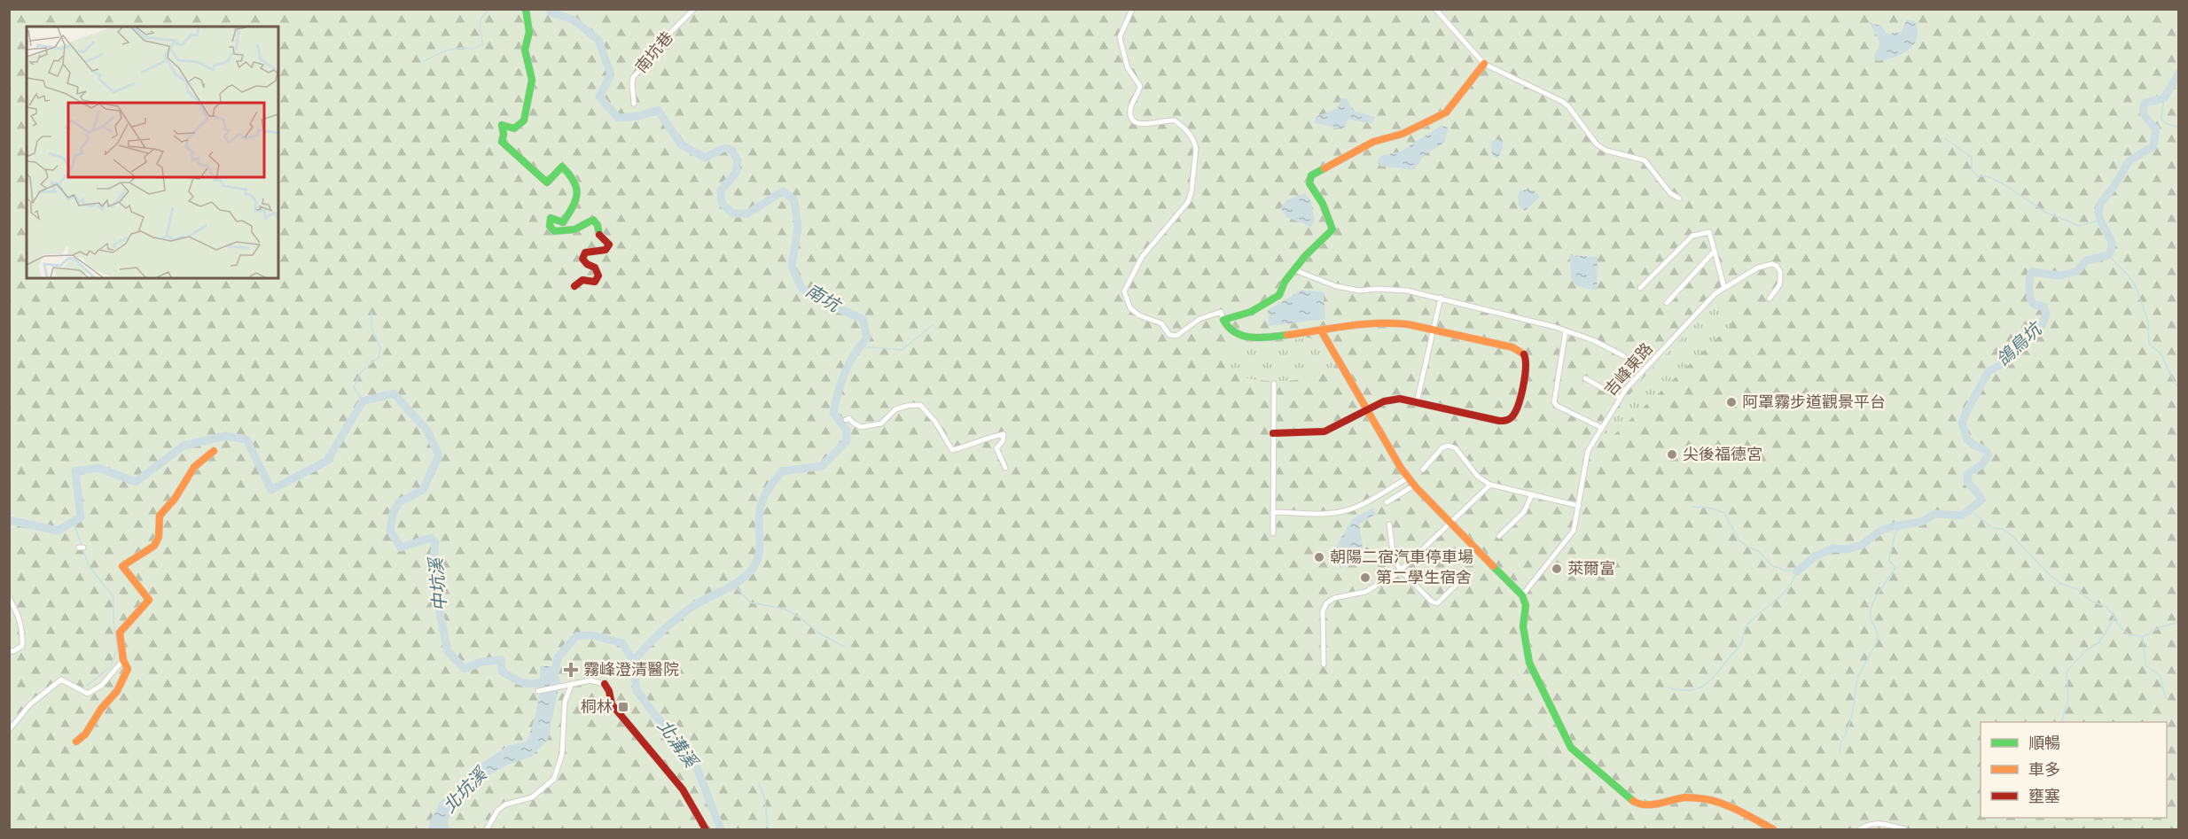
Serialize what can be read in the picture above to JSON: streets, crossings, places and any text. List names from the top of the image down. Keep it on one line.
{"streets":{"street":["南坑巷","吉峰東路"]},"water":["南坑","鴿鳥坑","中坑溪","北溝溪","北坑溪"],"places":{"other":["阿罩霧步道觀景平台","尖後福德宮","朝陽二宿汽車停車場","萊爾富","第二學生宿舍"],"health":["霧峰澄清醫院"],"transit":["桐林"]},"legend":["順暢","車多","壅塞"]}
